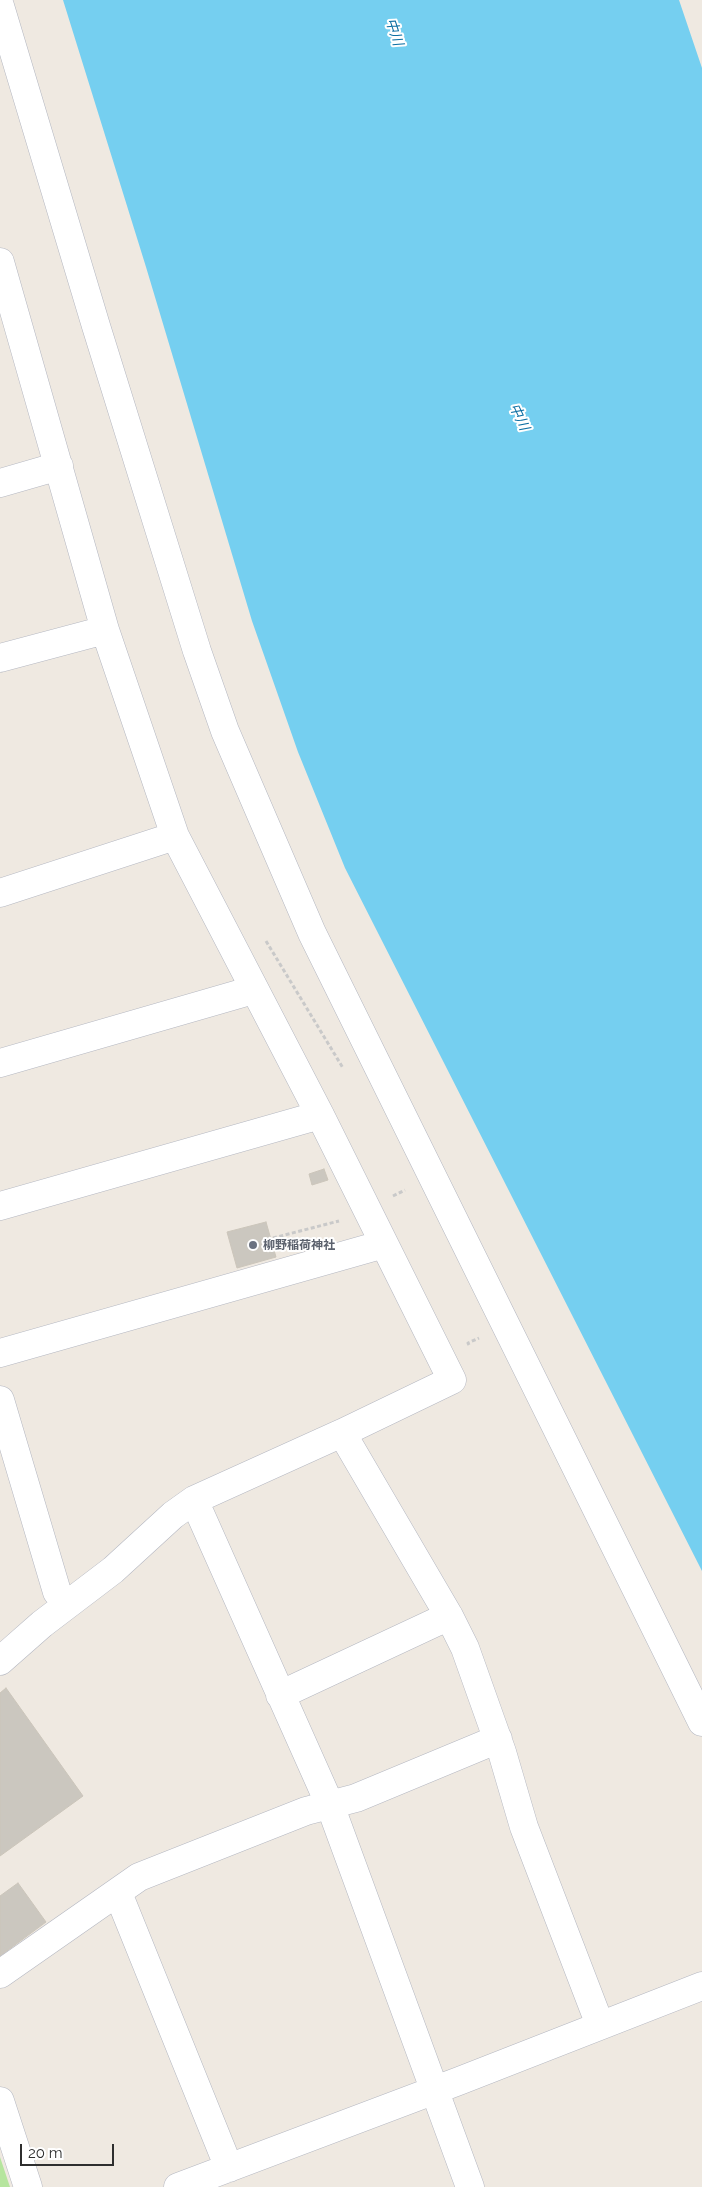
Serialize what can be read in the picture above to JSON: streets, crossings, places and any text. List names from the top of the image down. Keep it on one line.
{"water":["中川"],"places":["柳野稲荷神社"],"scale_bar":"20 m"}
